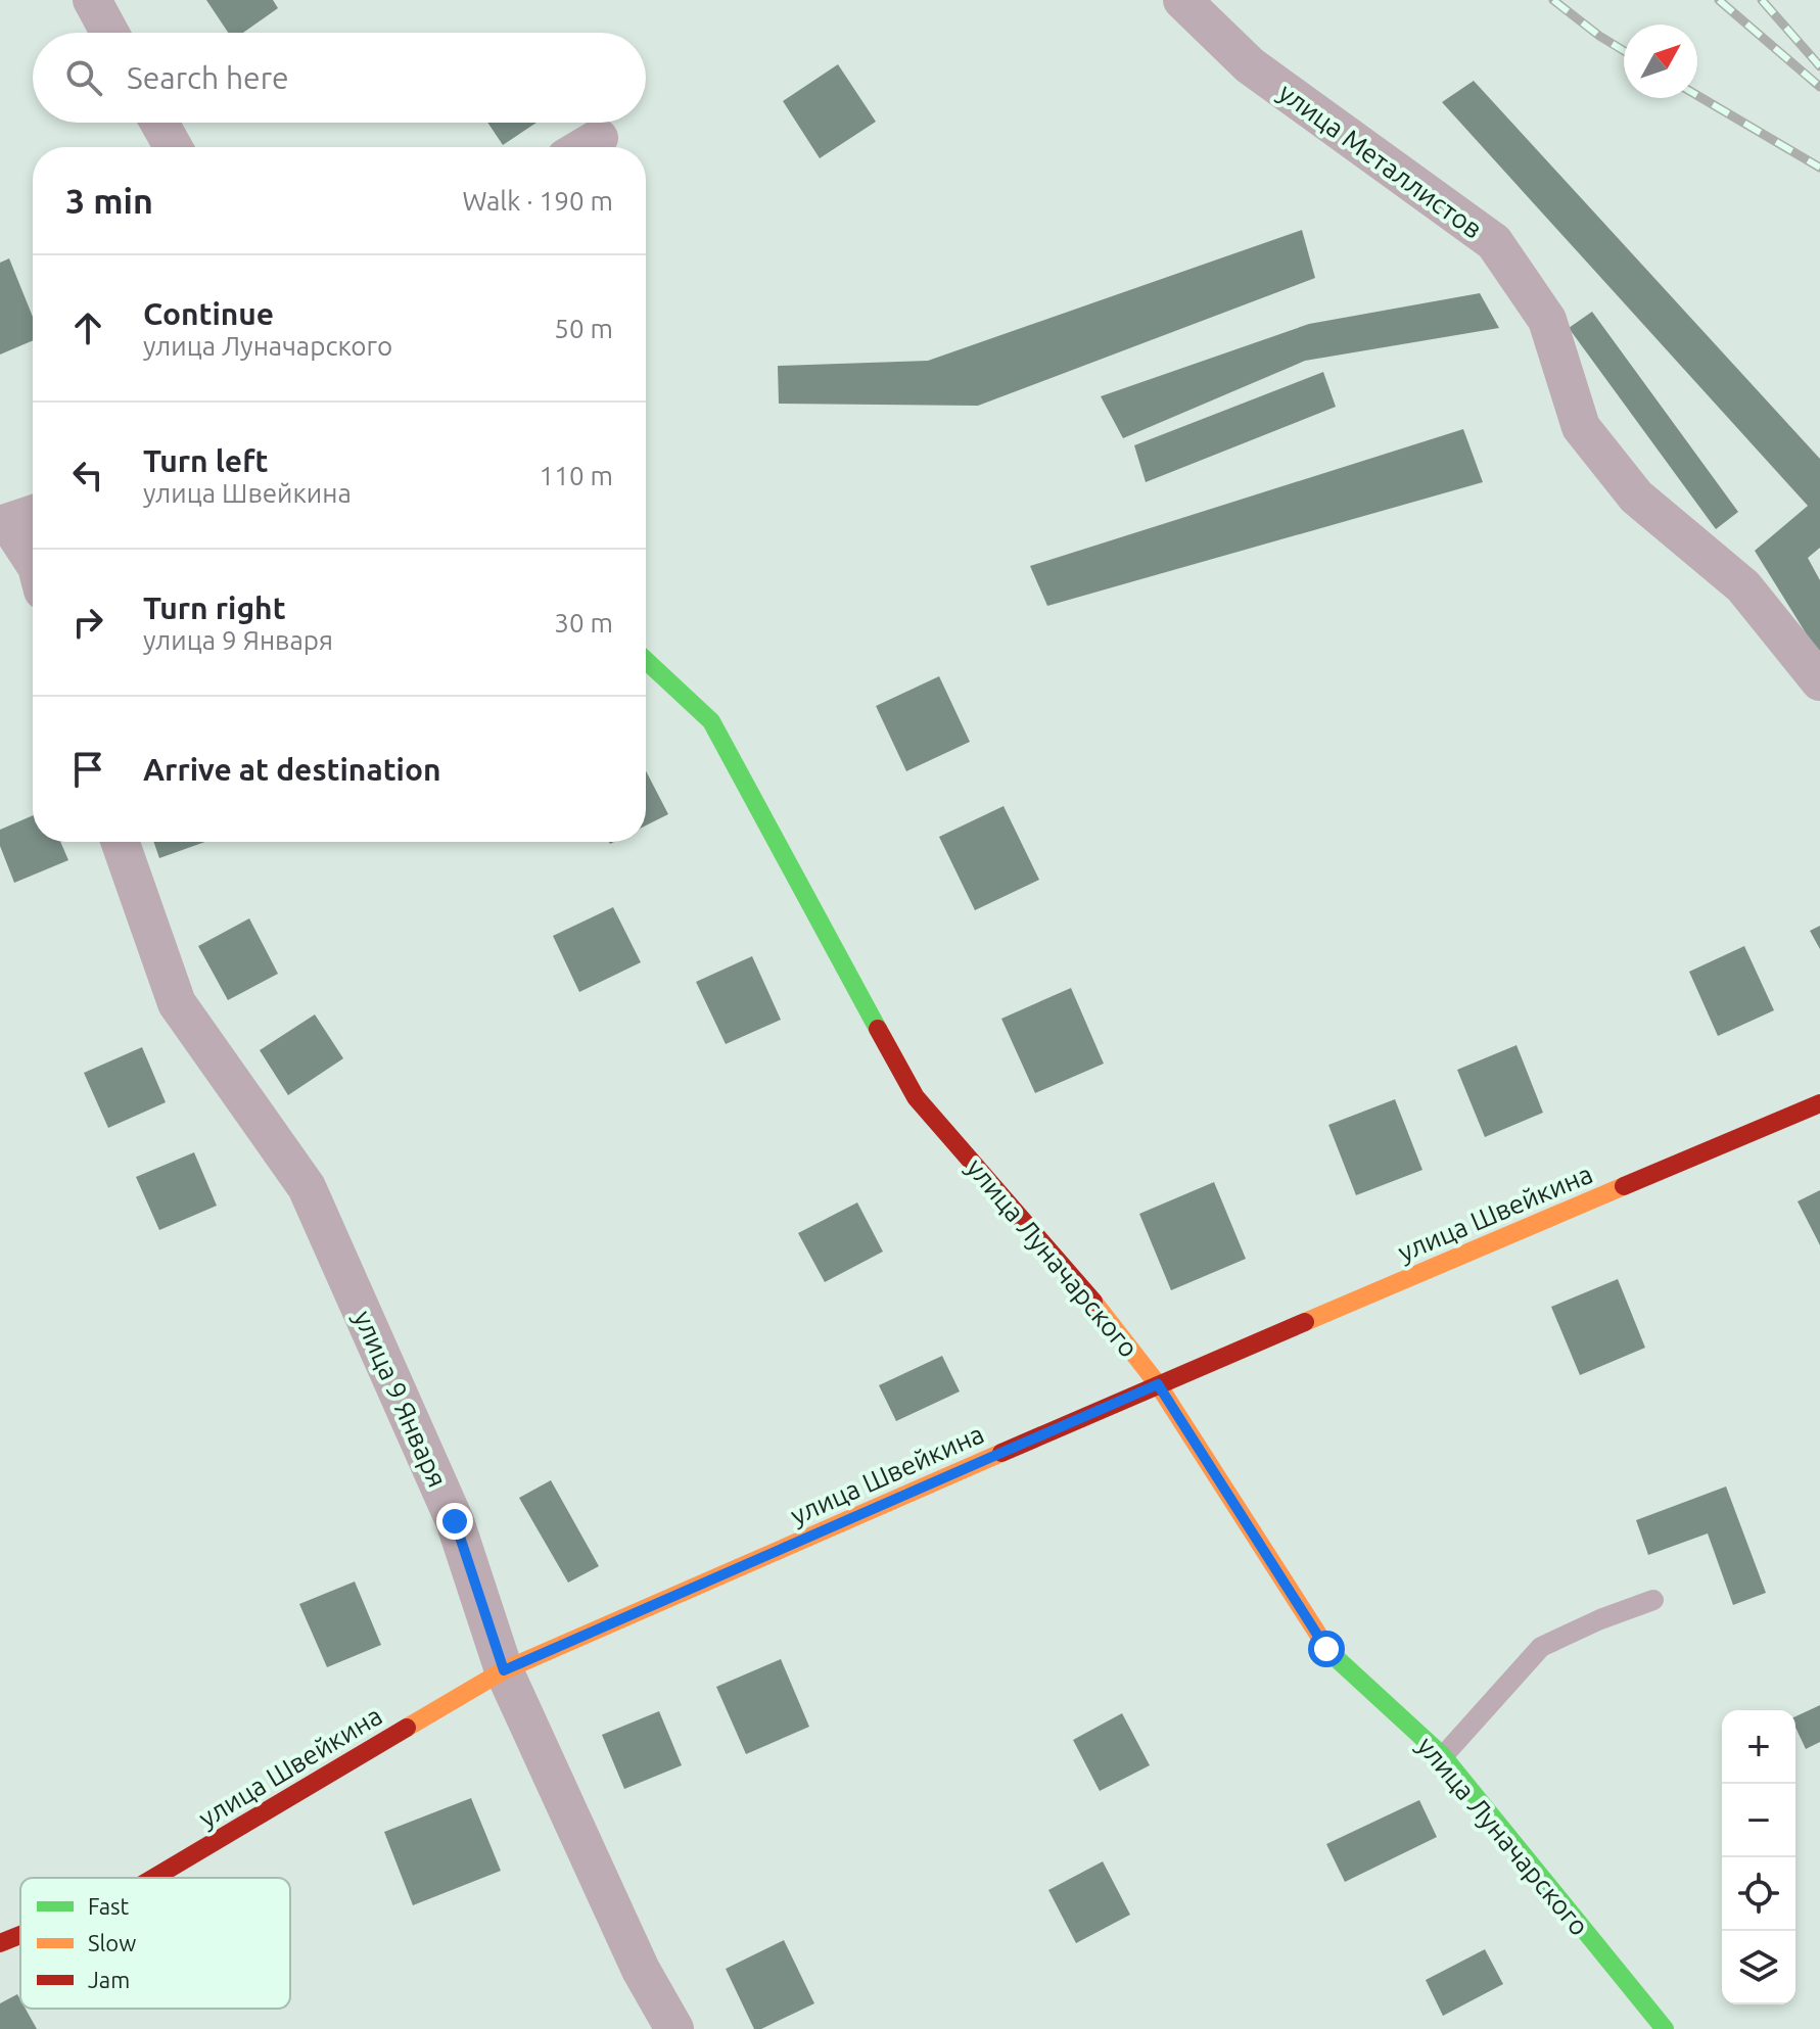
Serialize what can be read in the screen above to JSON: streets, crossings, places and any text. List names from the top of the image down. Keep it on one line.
{"streets":{"street":["улица Металлистов","улица Швейкина","улица Луначарского","улица 9 Января"]},"crossings":[["улица Швейкина","улица Луначарского"],["улица Швейкина","улица 9 Января"]],"legend":["Fast","Slow","Jam"],"north":"top right","page":{"search":"Search here","heading":["3 min","Walk · 190 m"],"list":[["Continue","улица Луначарского","50 m"],["Turn left","улица Швейкина","110 m"],["Turn right","улица 9 Января","30 m"],"Arrive at destination"],"map_buttons":["+","−"]}}
